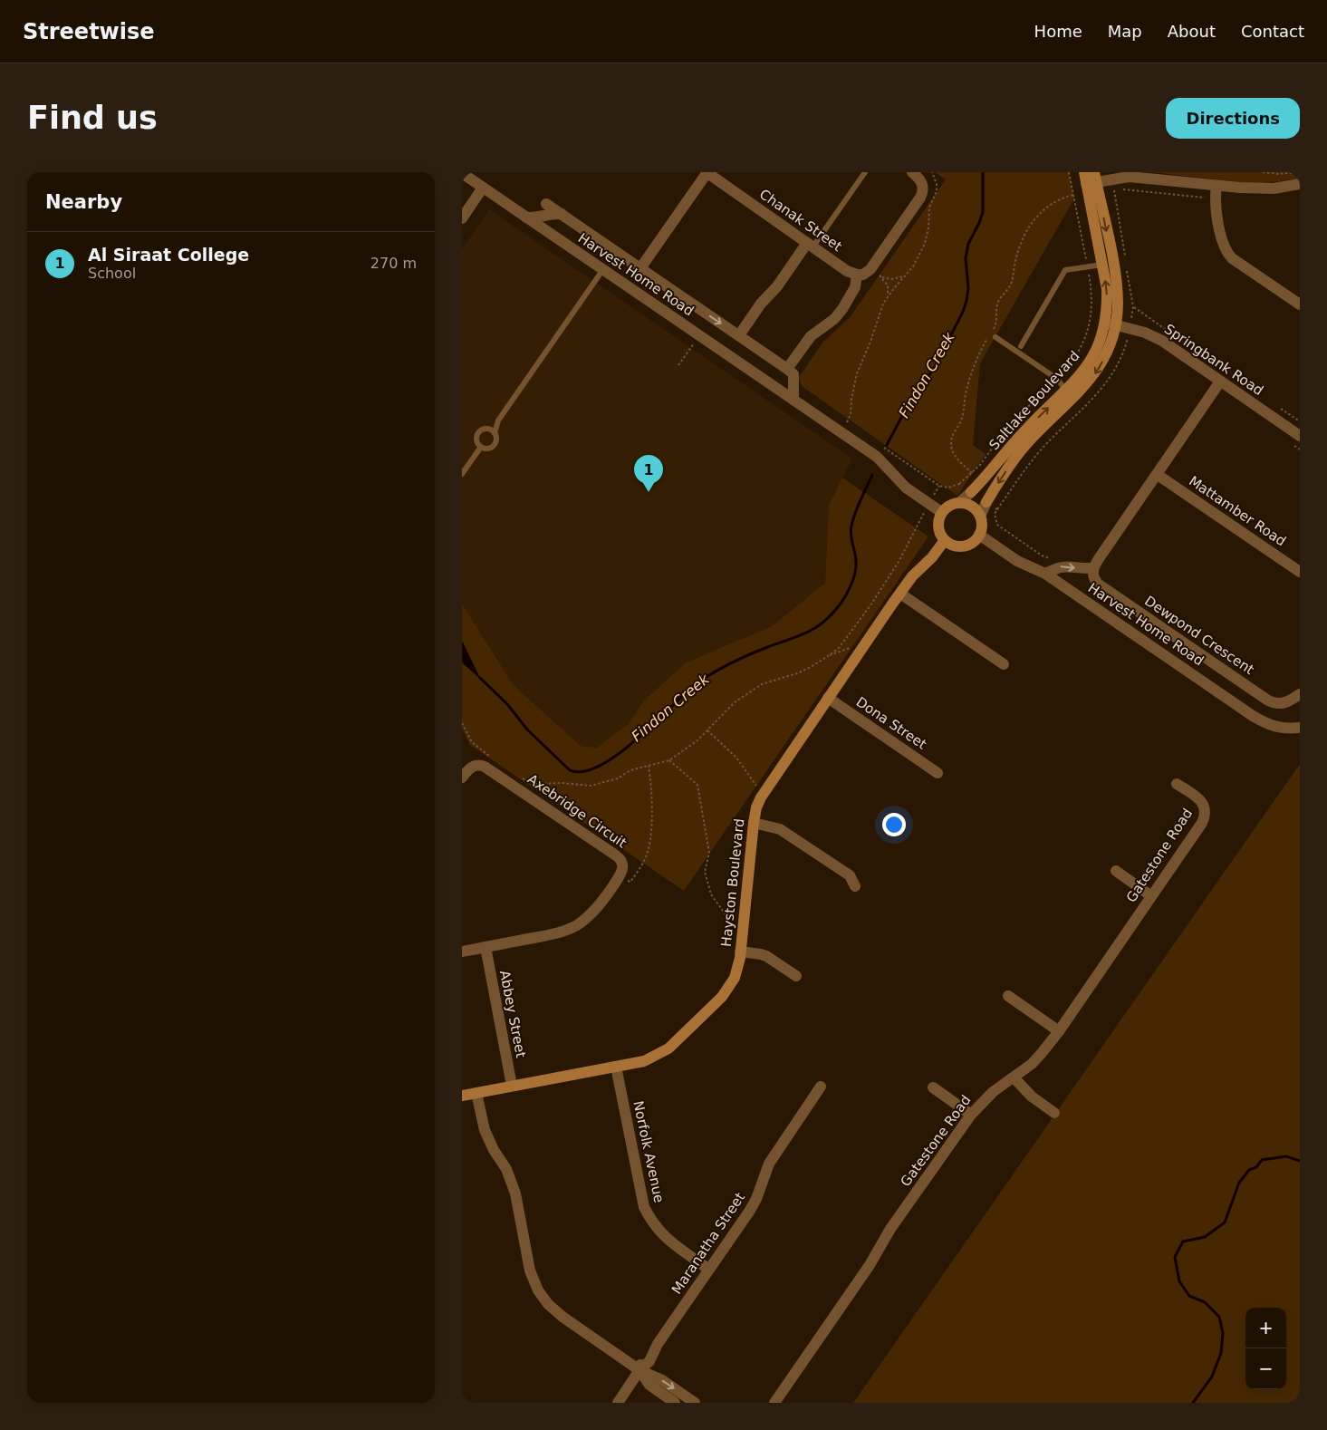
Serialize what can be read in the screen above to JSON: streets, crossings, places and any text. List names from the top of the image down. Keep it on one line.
{"streets":{"street":["Chanak Street","Harvest Home Road","Springbank Road","Saltlake Boulevard","Mattamber Road","Dewpond Crescent","Dona Street","Axebridge Circuit","Gatestone Road","Hayston Boulevard","Abbey Street","Norfolk Avenue","Maranatha Street"]},"crossings":[["Harvest Home Road","Saltlake Boulevard"],["Harvest Home Road","Hayston Boulevard"],["Springbank Road","Saltlake Boulevard"],["Saltlake Boulevard","Hayston Boulevard"],["Dona Street","Hayston Boulevard"],["Hayston Boulevard","Abbey Street"],["Hayston Boulevard","Norfolk Avenue"],["Norfolk Avenue","Maranatha Street"]],"water":["Findon Creek"],"page":{"header":"Streetwise","nav":["Home","Map","About","Contact"],"buttons":"Directions","title":"Find us","heading":"Nearby","list":[{"mark":"1","name":"Al Siraat College","note":"School","value":"270 m"}],"pins":"1","map_buttons":["+","−"]}}
